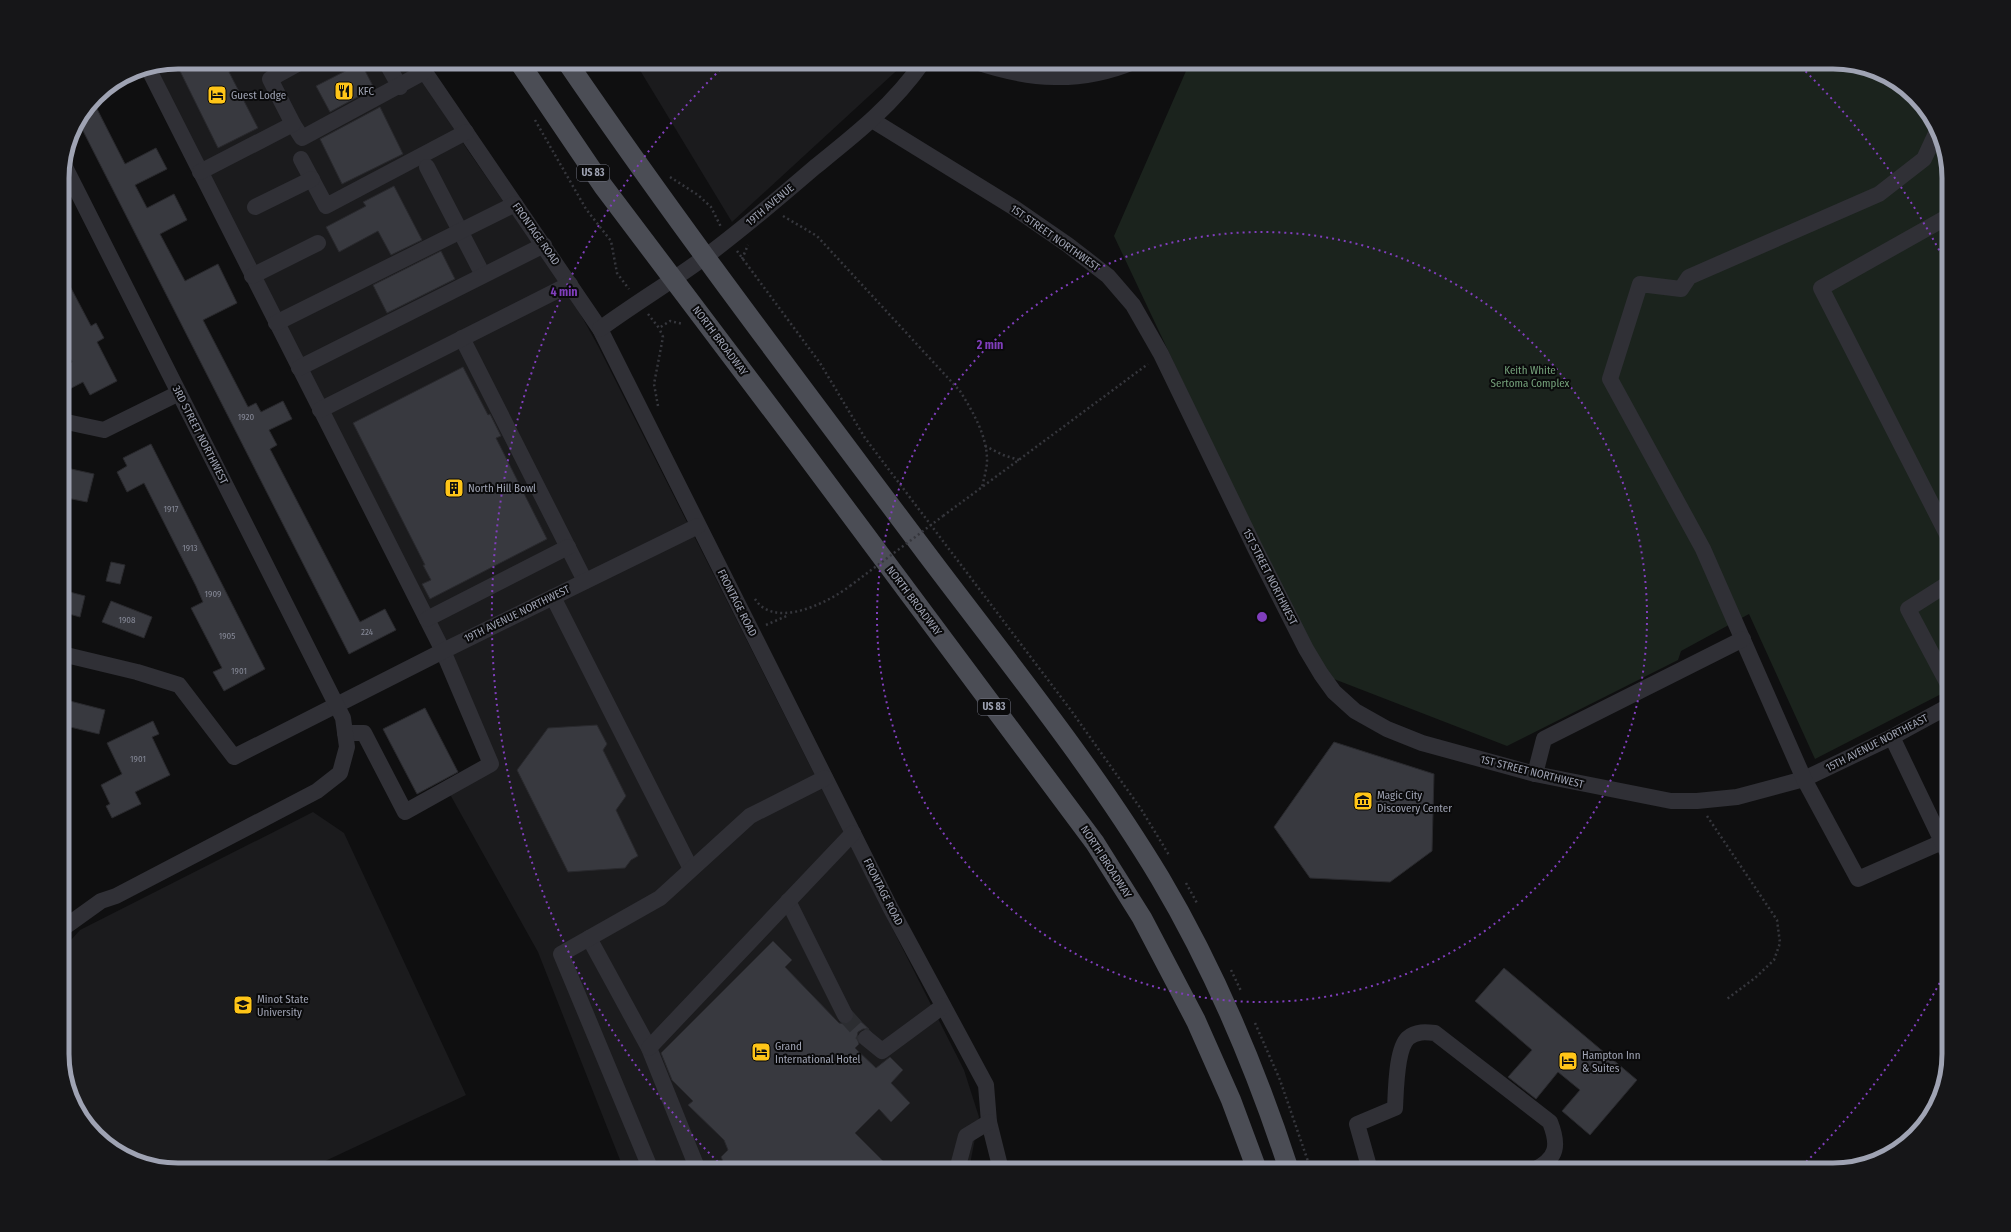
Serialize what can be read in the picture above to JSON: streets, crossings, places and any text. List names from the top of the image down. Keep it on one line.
{"streets":{"main road":["US 83","NORTH BROADWAY"],"street":["19TH AVENUE","FRONTAGE ROAD","1ST STREET NORTHWEST","3RD STREET NORTHWEST","19TH AVENUE NORTHWEST","15TH AVENUE NORTHEAST"]},"crossings":[["19TH AVENUE","FRONTAGE ROAD"],["19TH AVENUE","1ST STREET NORTHWEST"],["19TH AVENUE","NORTH BROADWAY"],["FRONTAGE ROAD","19TH AVENUE NORTHWEST"],["1ST STREET NORTHWEST","15TH AVENUE NORTHEAST"],["3RD STREET NORTHWEST","19TH AVENUE NORTHWEST"]],"parks":["Keith White Sertoma Complex"],"places":{"restaurant":["KFC"],"hotel":["Guest Lodge","Grand International Hotel","Hampton Inn & Suites"],"building":["North Hill Bowl"],"museum":["Magic City Discovery Center"],"school or university":["Minot State University"]},"house_numbers":["1920","1917","1913","1909","1908","224","1905","1901","1901"],"rings":["4 min","2 min"]}
